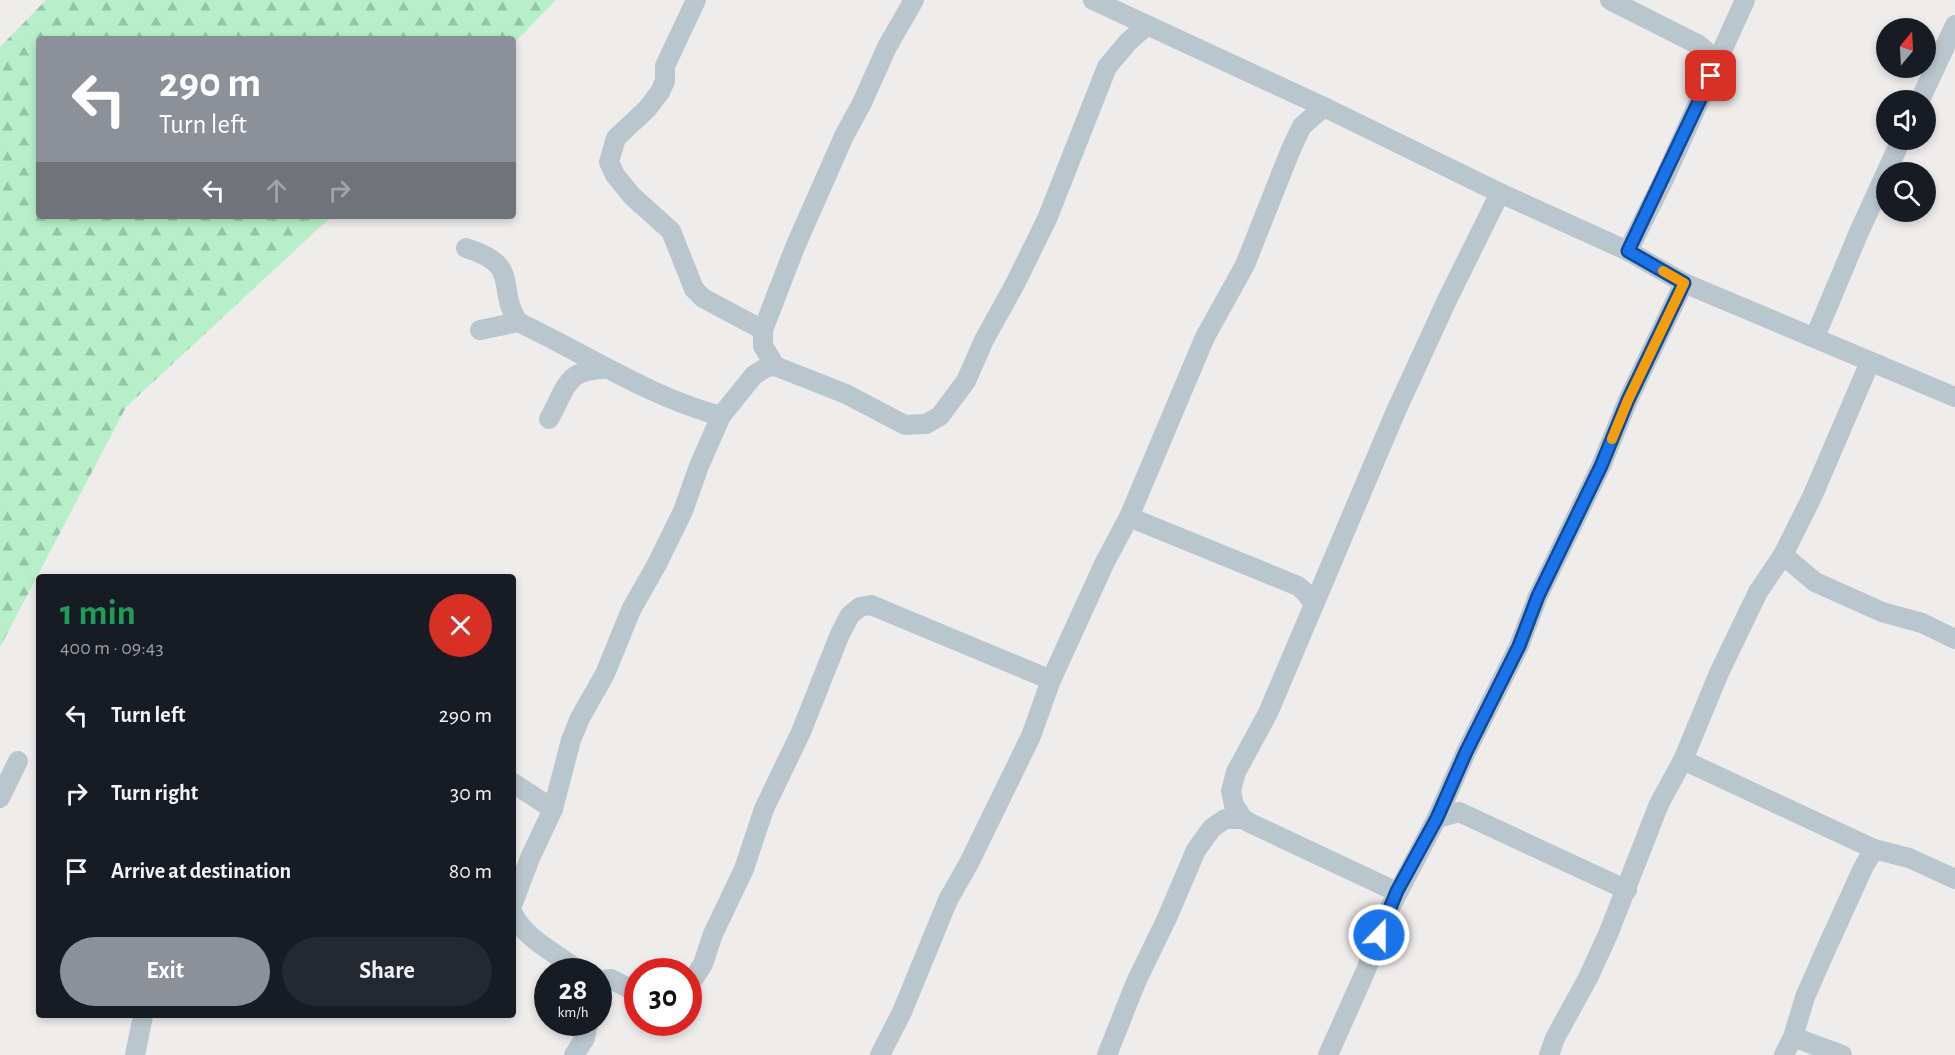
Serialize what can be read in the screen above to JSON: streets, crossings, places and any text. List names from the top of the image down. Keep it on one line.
{"north":"top","page":{"turn":["290 m","Turn left"],"heading":["1 min","400 m · 09:43"],"list":[{"name":"Turn left","value":"290 m"},{"name":"Turn right","value":"30 m"},{"name":"Arrive at destination","value":"80 m"}],"buttons":["Exit","Share"],"speed":"28 km/h","limit":"30"}}
